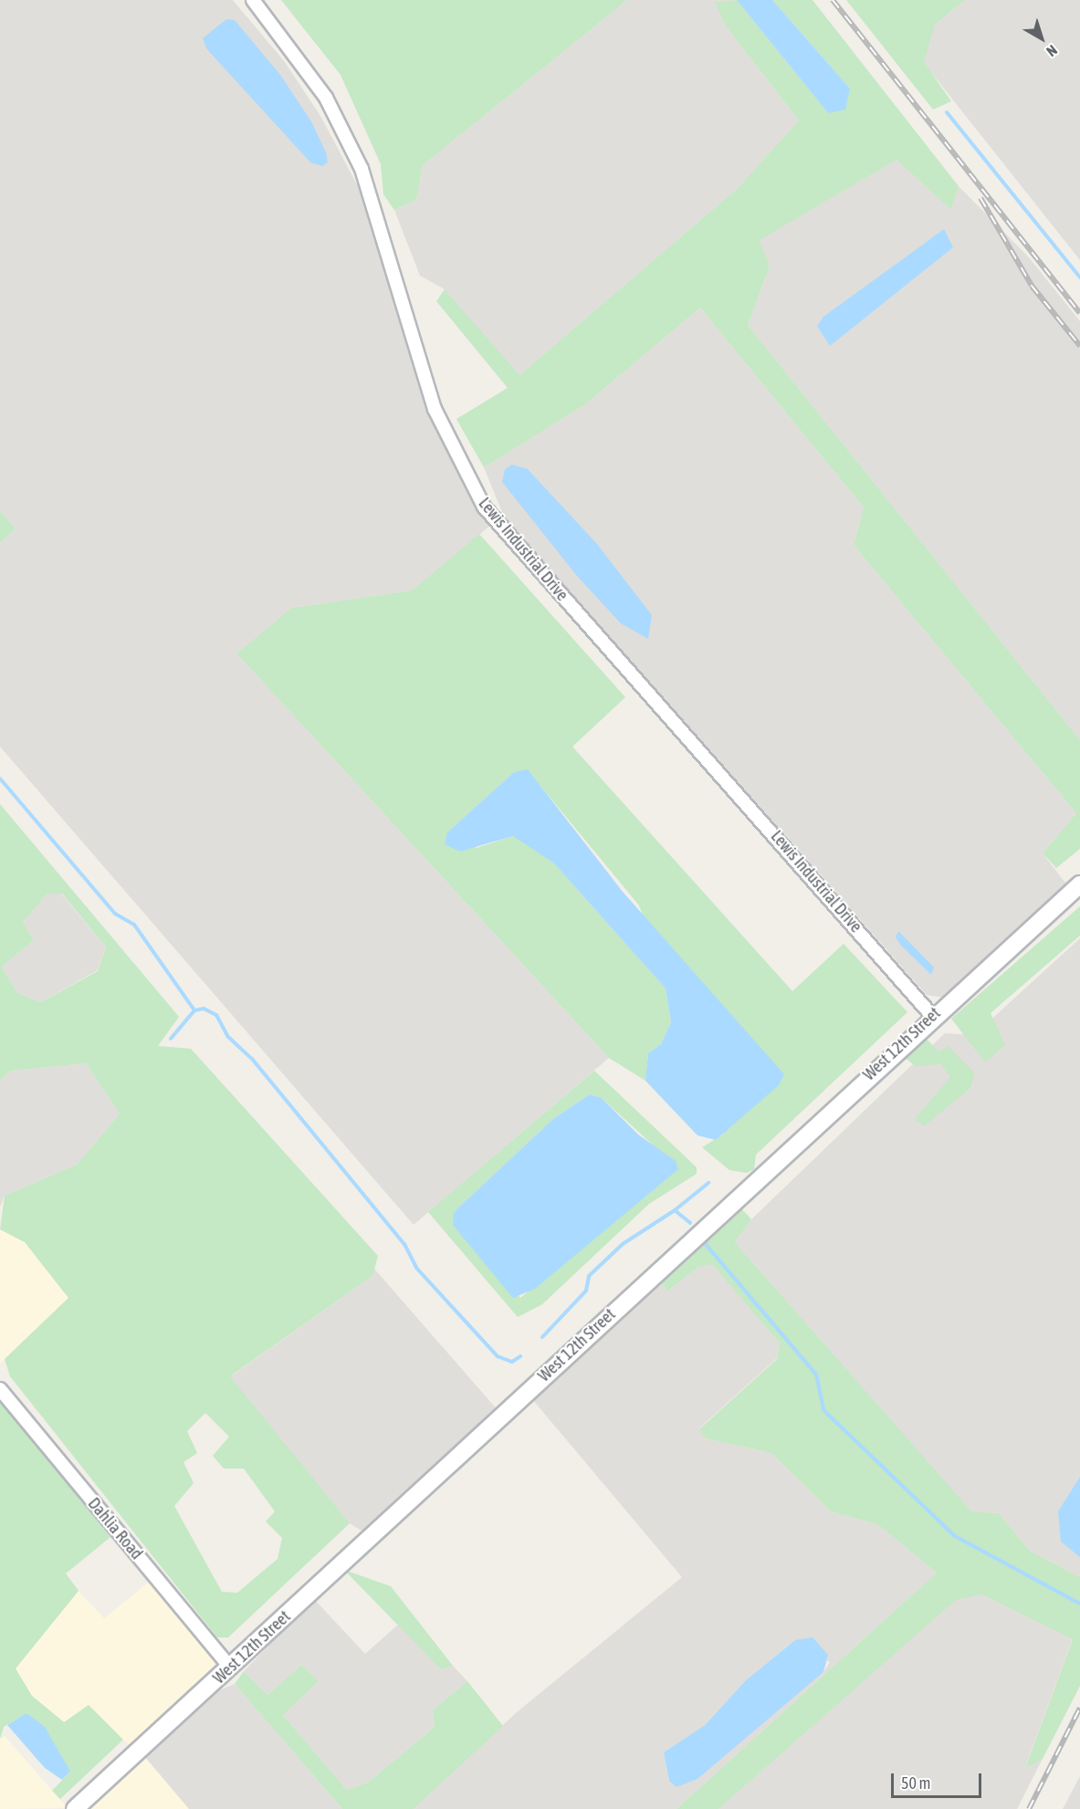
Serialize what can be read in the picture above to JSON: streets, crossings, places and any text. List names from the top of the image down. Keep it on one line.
{"streets":{"street":["Lewis Industrial Drive","West 12th Street","Dahlia Road"]},"crossings":[["Lewis Industrial Drive","West 12th Street"],["West 12th Street","Dahlia Road"]],"scale_bar":"50 m","north":"bottom right"}
